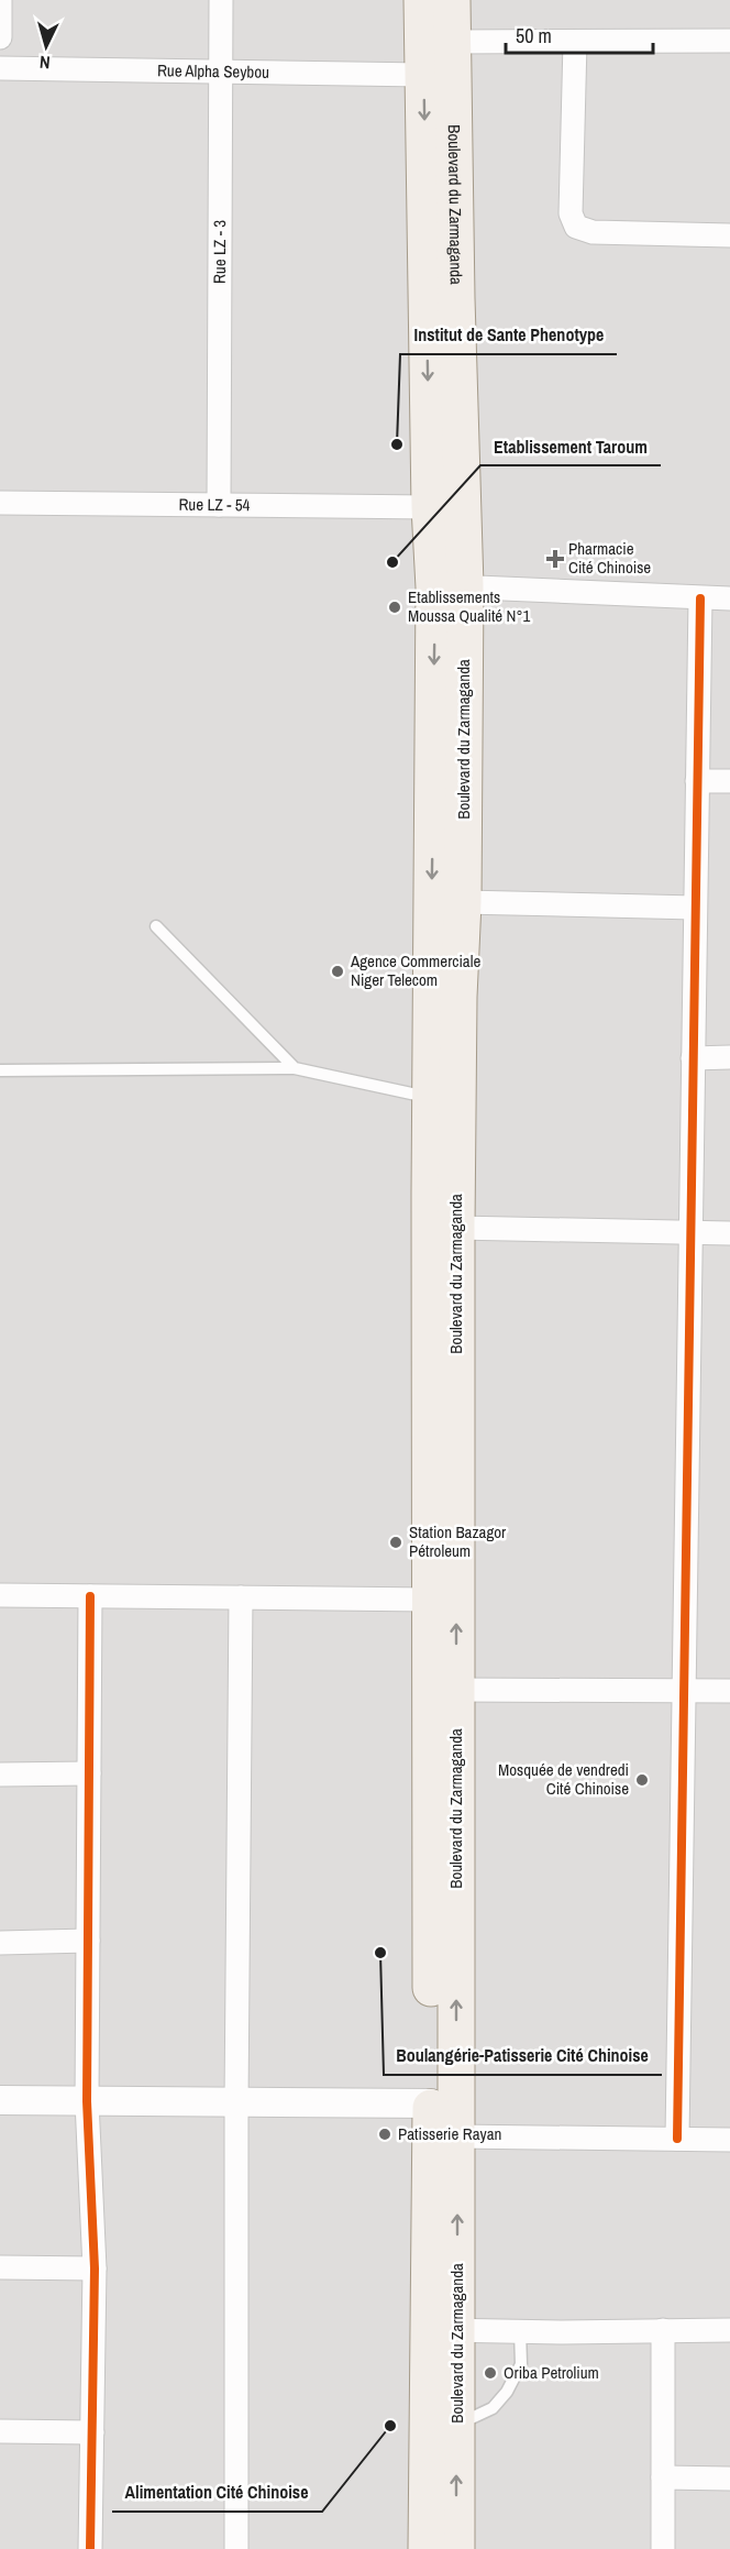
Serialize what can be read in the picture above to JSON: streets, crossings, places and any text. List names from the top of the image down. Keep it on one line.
{"streets":{"main road":["Boulevard du Zarmaganda"],"street":["Rue Alpha Seybou","Rue LZ - 3","Rue LZ - 54"]},"crossings":[["Rue Alpha Seybou","Boulevard du Zarmaganda"],["Rue Alpha Seybou","Rue LZ - 3"],["Boulevard du Zarmaganda","Rue LZ - 54"],["Rue LZ - 3","Rue LZ - 54"]],"places":{"other":["Institut de Sante Phenotype","Etablissement Taroum","Etablissements Moussa Qualité N°1","Agence Commerciale Niger Telecom","Station Bazagor Pétroleum","Mosquée de vendredi Cité Chinoise","Boulangérie-Patisserie Cité Chinoise","Patisserie Rayan","Oriba Petrolium","Alimentation Cité Chinoise"],"health":["Pharmacie Cité Chinoise"]},"scale_bar":"50 m","north":"bottom"}
